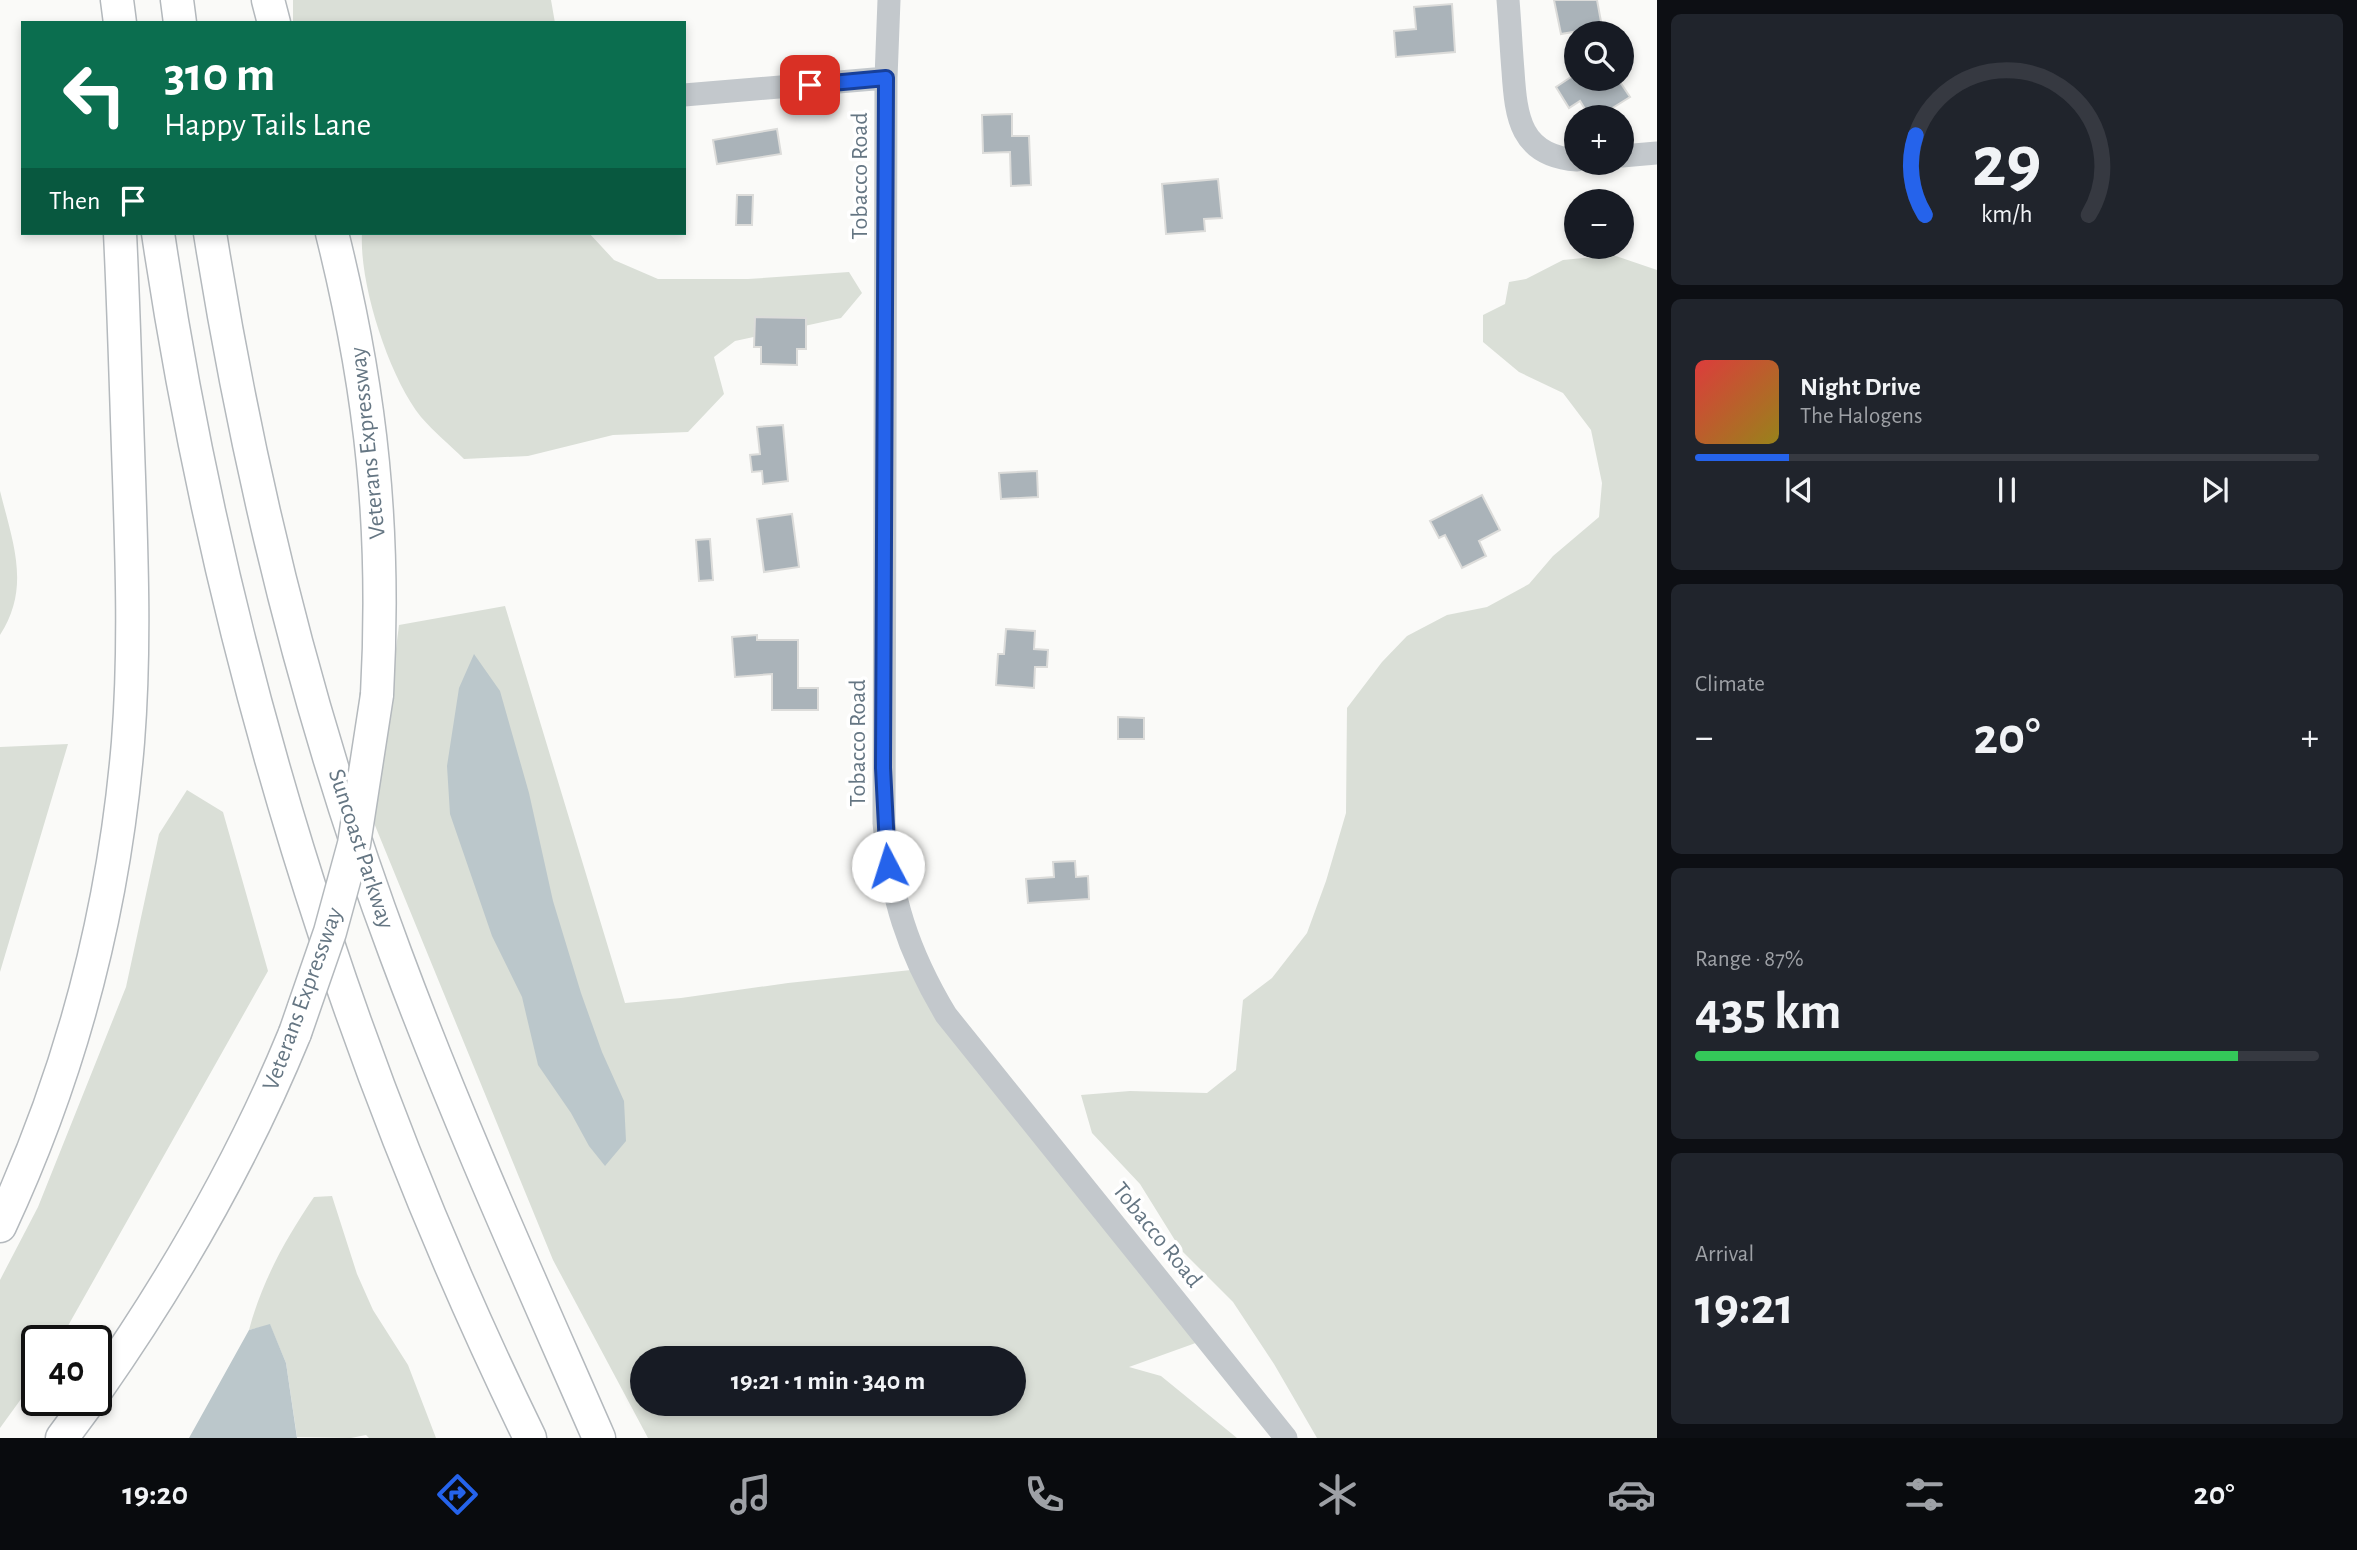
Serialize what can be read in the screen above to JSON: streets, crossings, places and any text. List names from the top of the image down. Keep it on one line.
{"streets":{"highway":["Veterans Expressway","Suncoast Parkway"],"street":["Tobacco Road"]},"page":{"map_buttons":["+","−"],"turn":["310 m","Happy Tails Lane"],"then":"Then","song":["Night Drive","The Halogens"],"tile":["Climate",["Range · 87%","435 km"],["Arrival","19:21"]],"heat":["−","20°","+"],"limit":"40","trip":"19:21 · 1 min · 340 m","tabs":["19:20","20°"],"gauge":["29","km/h"]}}
